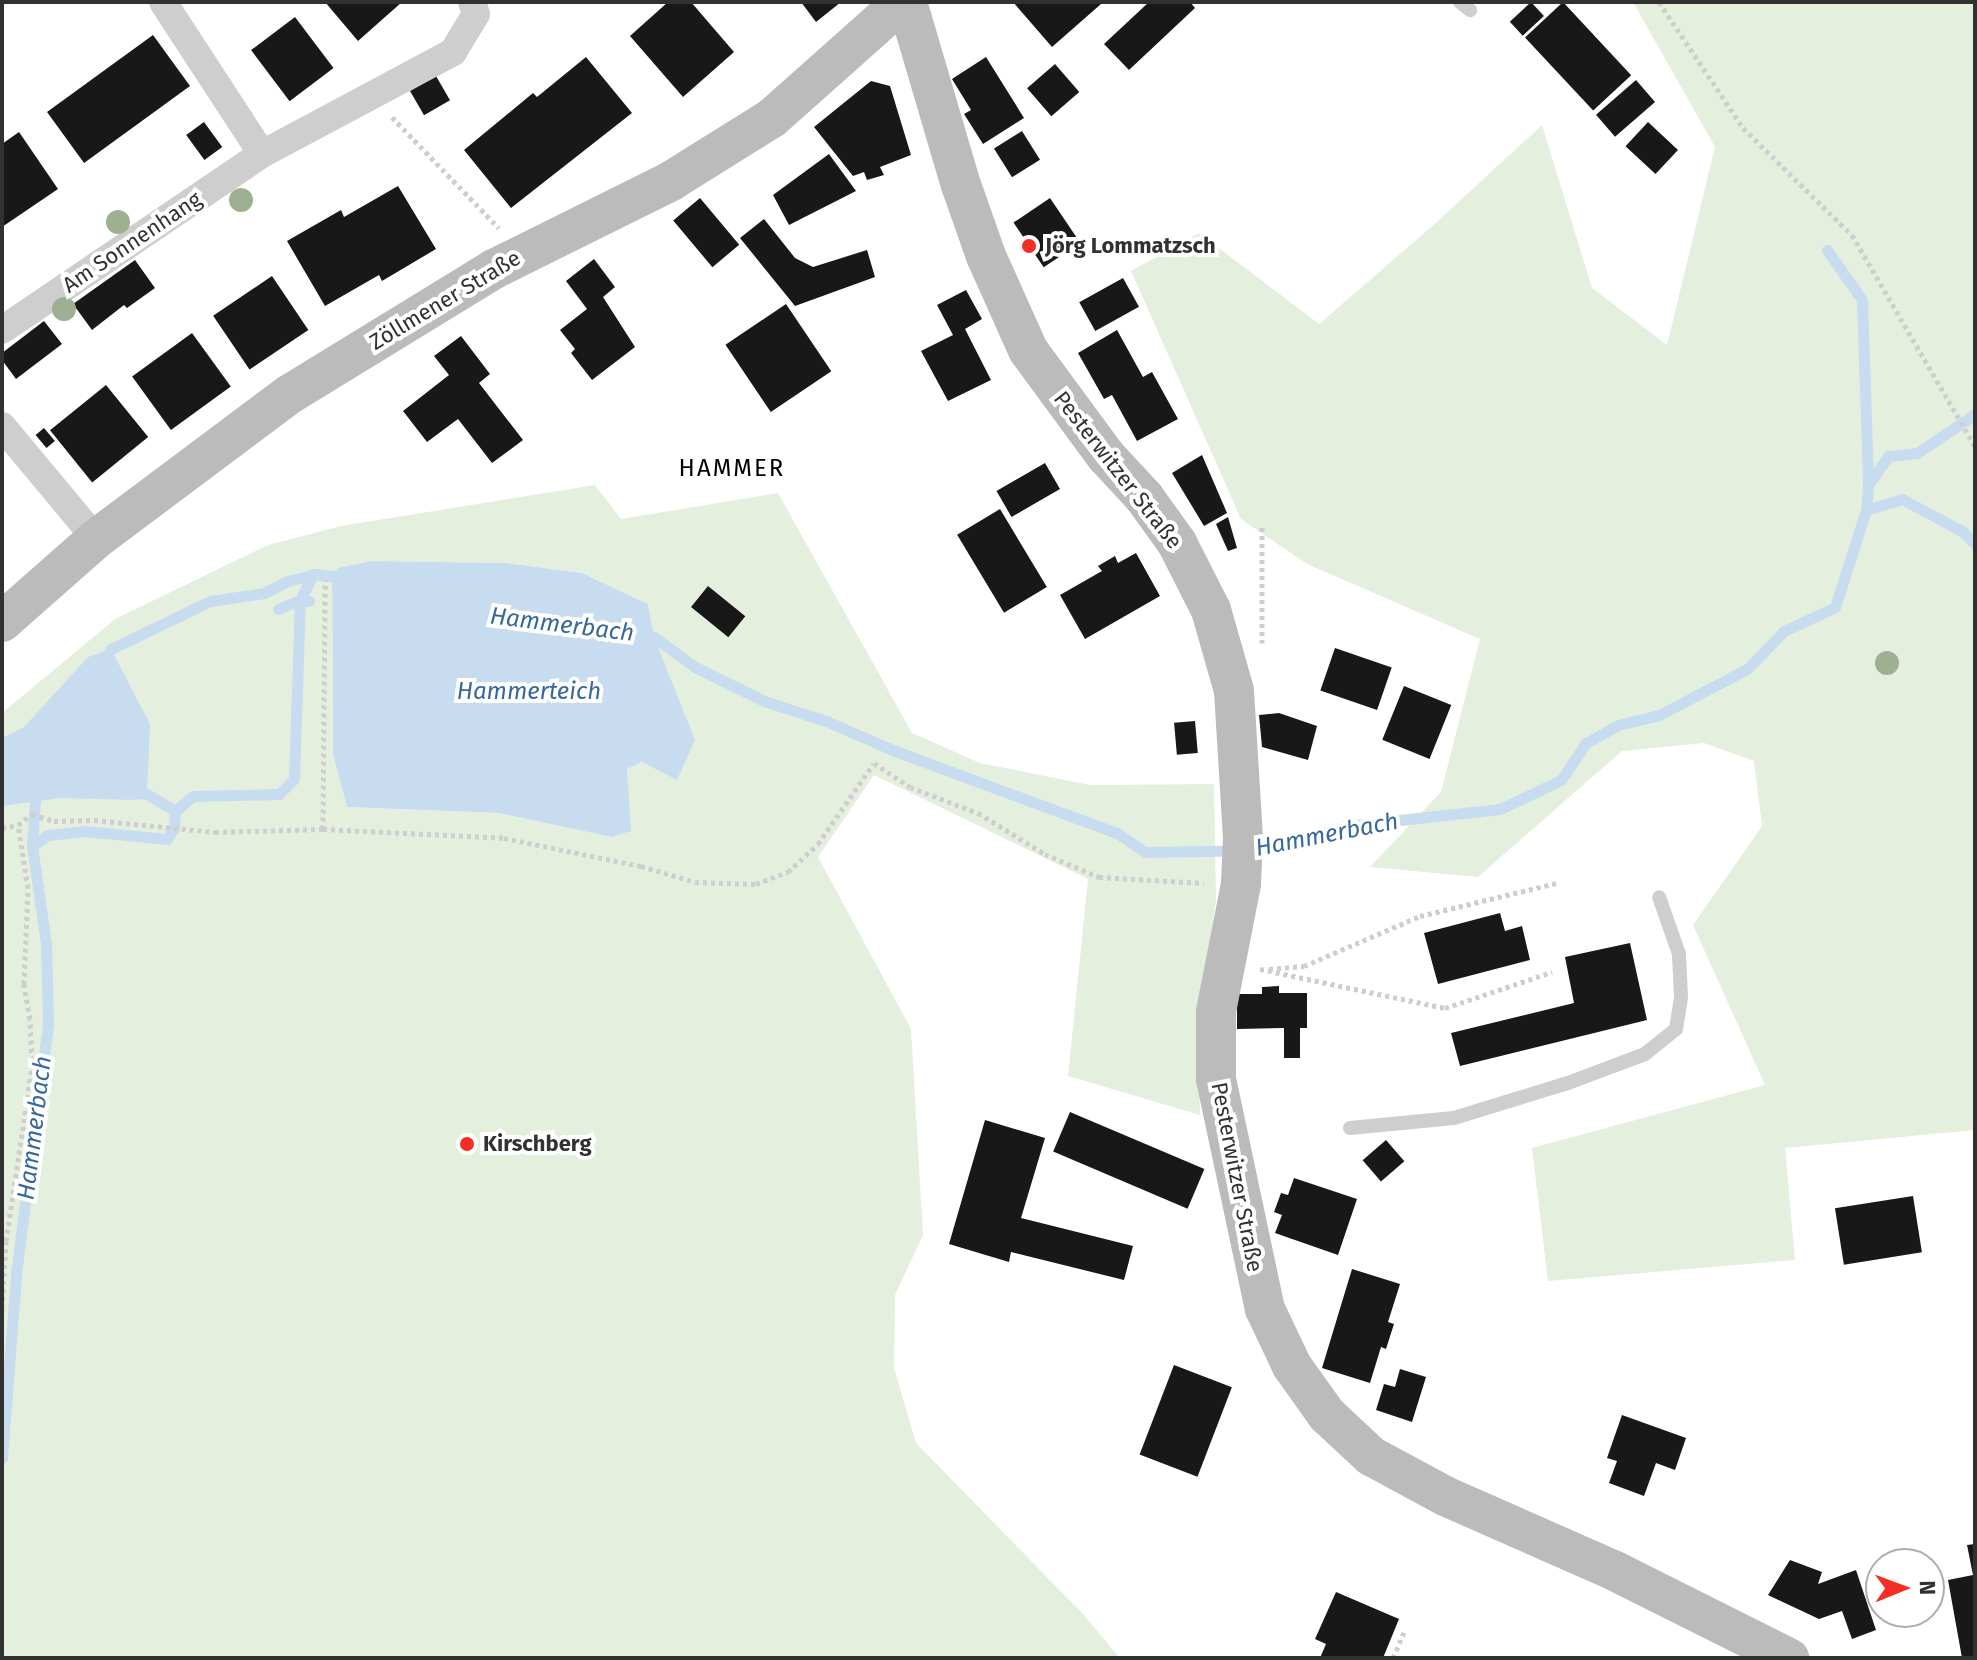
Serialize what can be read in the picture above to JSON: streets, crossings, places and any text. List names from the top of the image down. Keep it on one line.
{"streets":{"street":["Am Sonnenhang","Zöllmener Straße","Pesterwitzer Straße"]},"crossings":[["Zöllmener Straße","Pesterwitzer Straße"]],"districts":["HAMMER"],"water":["Hammerbach","Hammerteich"],"places":["Jörg Lommatzsch","Kirschberg"],"north":"right"}
